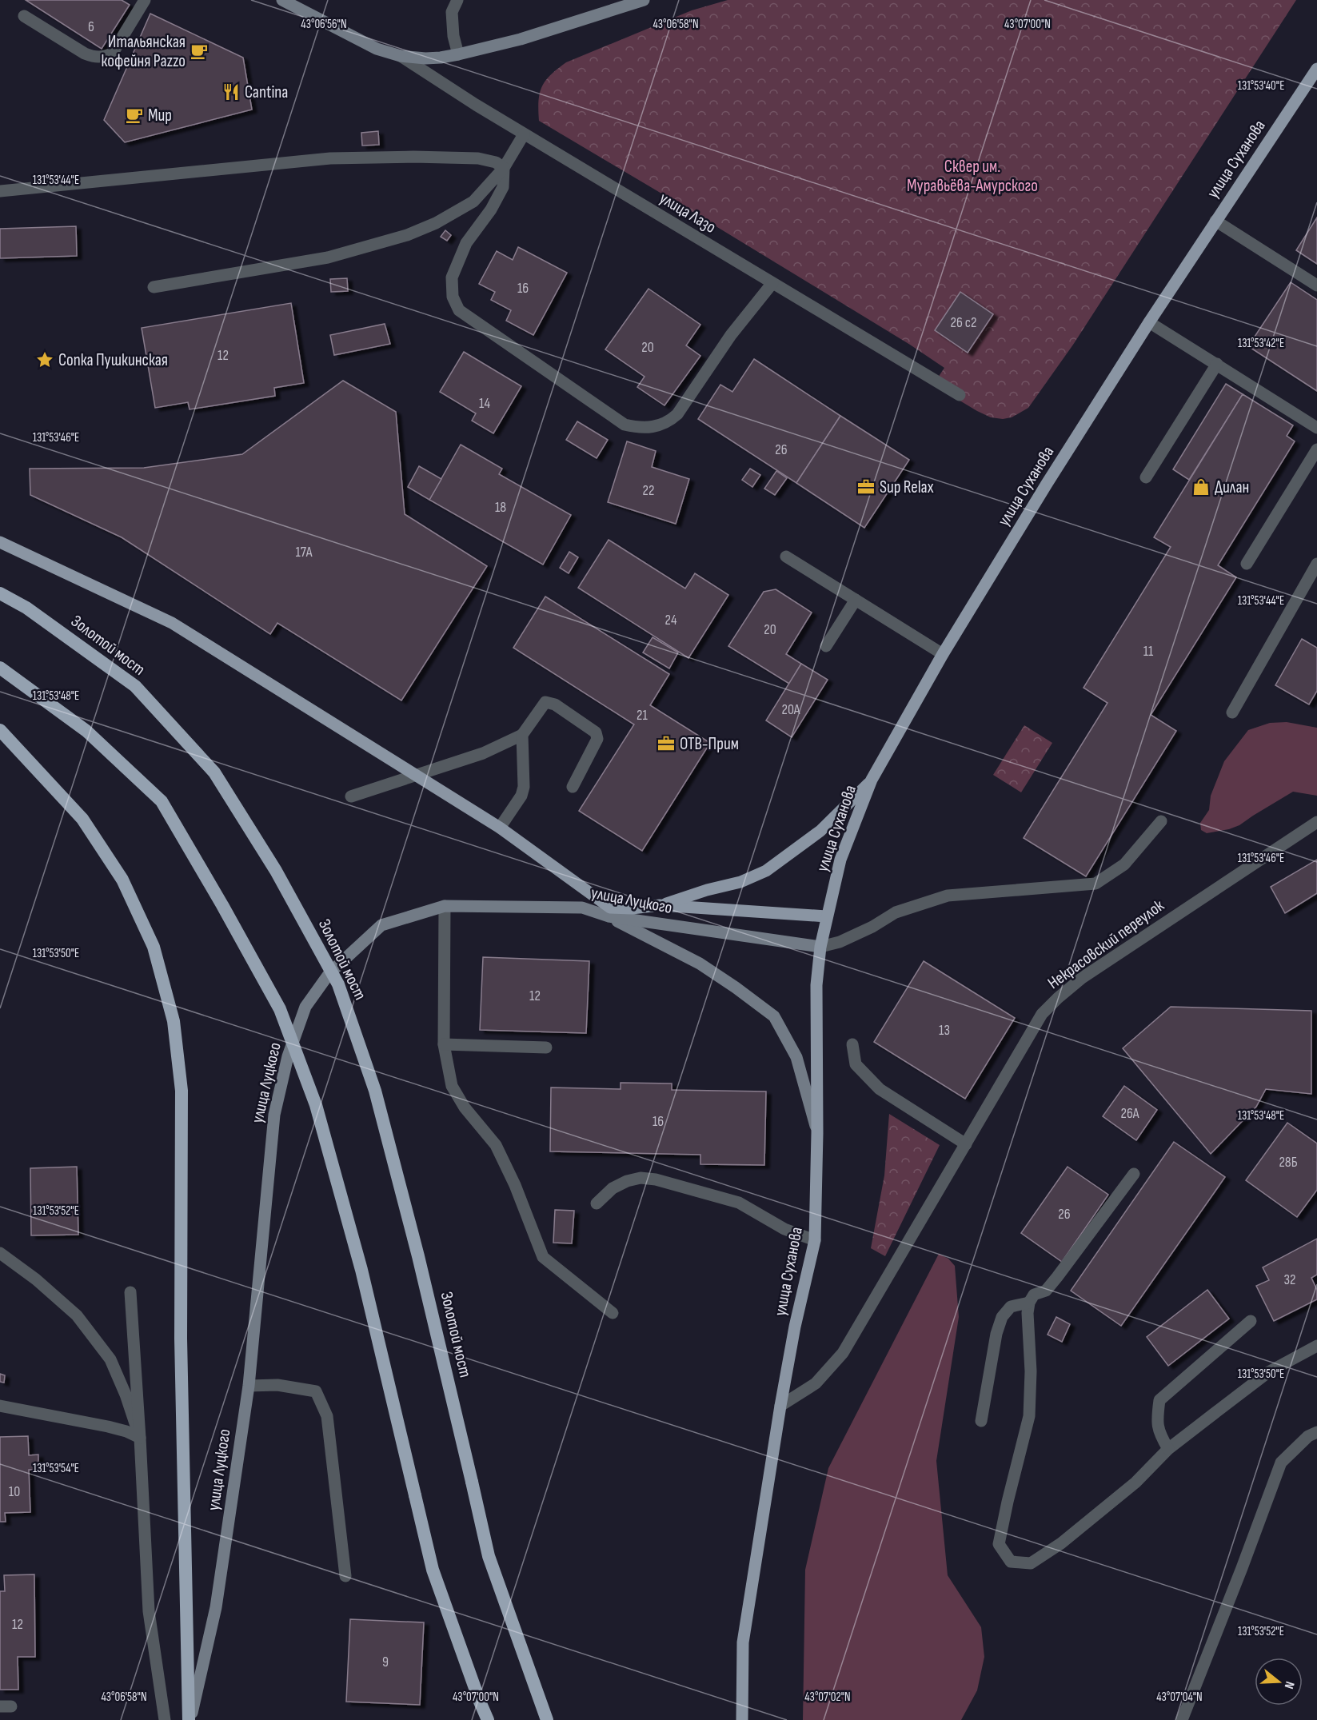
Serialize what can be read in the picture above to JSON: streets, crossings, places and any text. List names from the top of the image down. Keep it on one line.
{"streets":{"highway":["Золотой мост"],"main road":["улица Суханова","улица Лазо","улица Луцкого"],"lane":["Некрасовский переулок"]},"crossings":[["улица Суханова","улица Луцкого"],["улица Суханова","Некрасовский переулок"]],"parks":["Сквер им. Муравьёва-Амурского"],"places":{"cafe":["Итальянская кофейня Pazzo","Мир"],"restaurant":["Cantina"],"place":["Сопка Пушкинская"],"office":["Sup Relax","ОТВ-Прим"],"shop":["Дилан"]},"house_numbers":["6","16","26 с2","20","12","14","26","22","18","17А","24","20","11","20А","21","12","13","26А","16","28Б","26","32","10","12","9"],"north":"right","coordinates":["43°06'56\"N","43°06'58\"N","43°07'00\"N","131°53'40\"E","131°53'44\"E","131°53'42\"E","131°53'46\"E","131°53'48\"E","131°53'50\"E","131°53'52\"E","131°53'54\"E","43°07'02\"N","43°07'04\"N"]}
